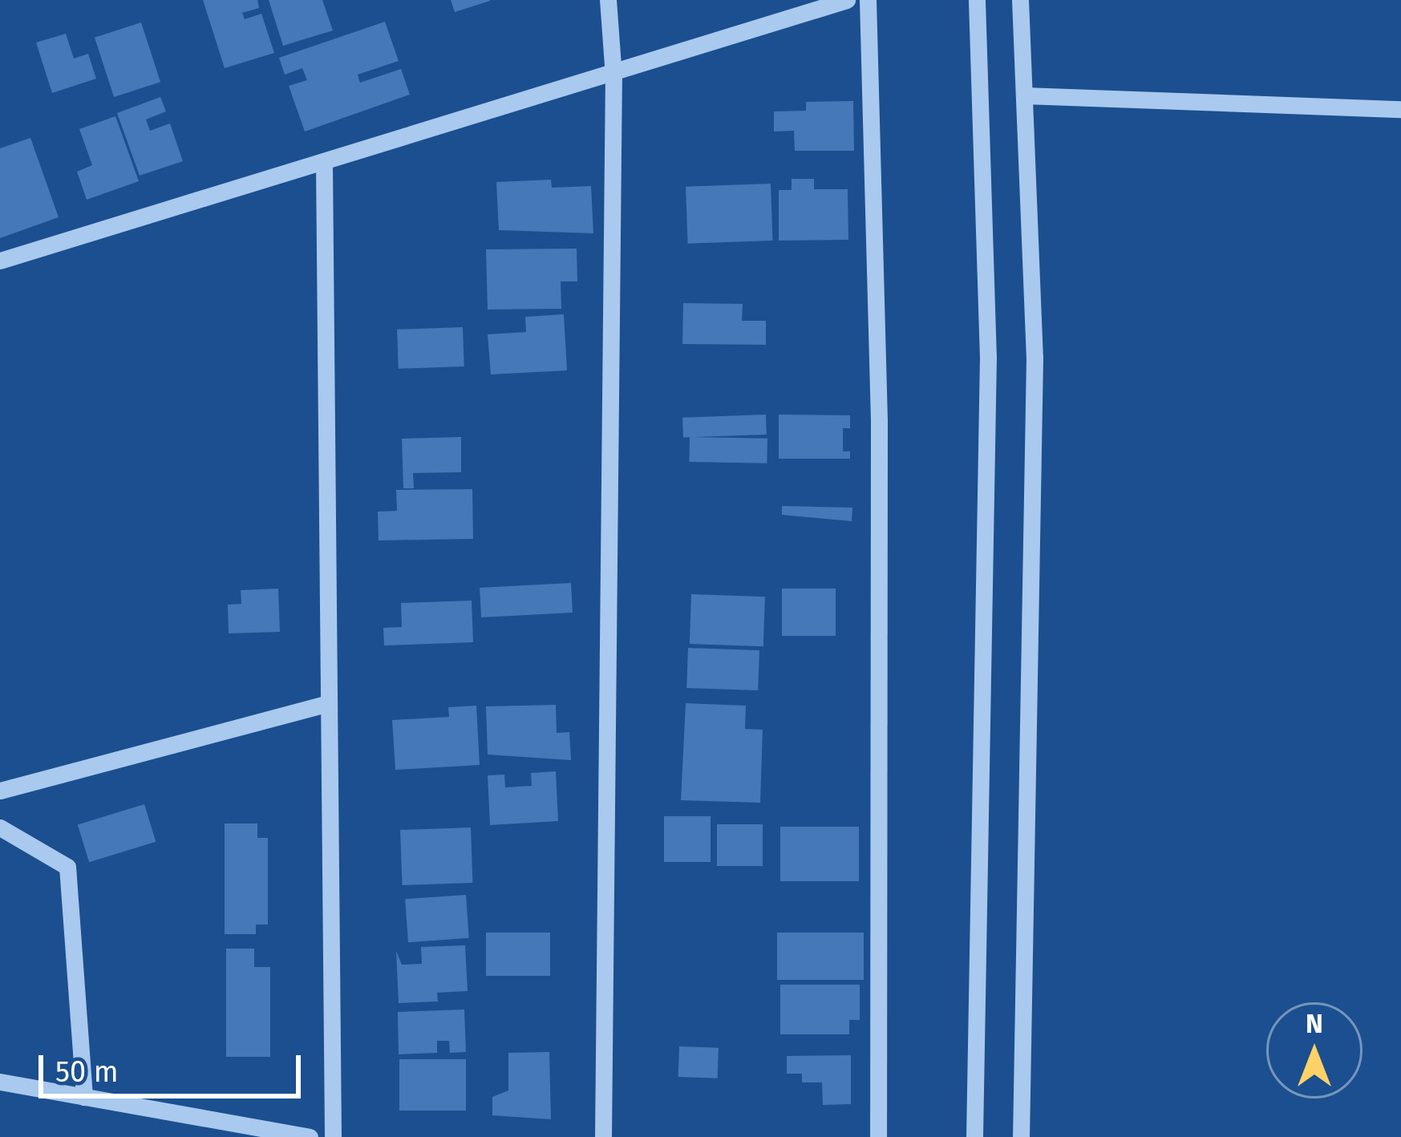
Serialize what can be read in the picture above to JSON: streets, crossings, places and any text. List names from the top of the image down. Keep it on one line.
{"scale_bar":"50 m","north":"top"}
